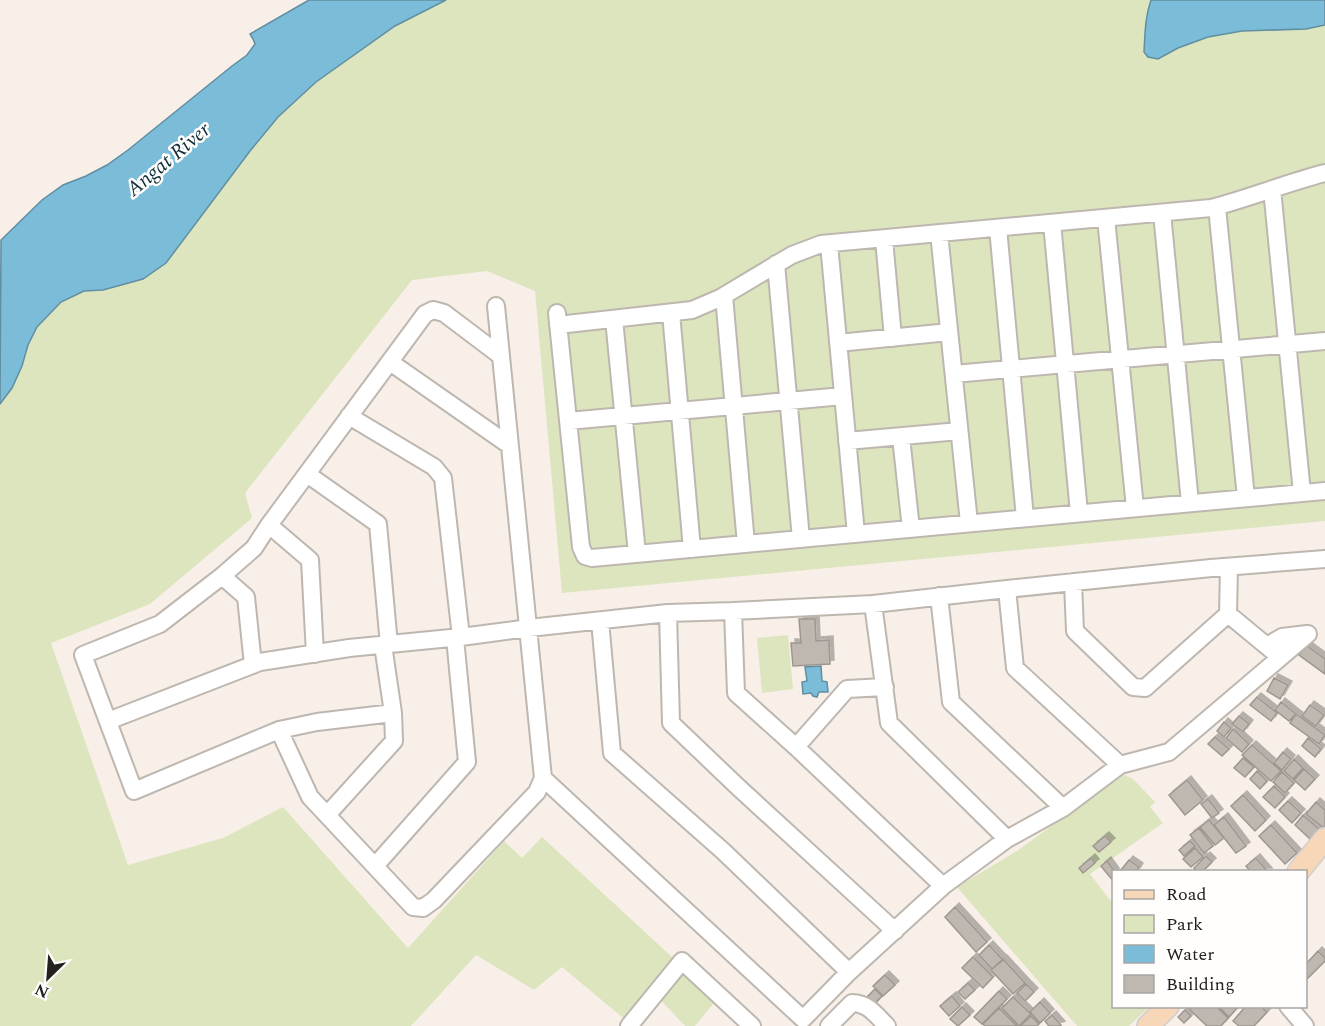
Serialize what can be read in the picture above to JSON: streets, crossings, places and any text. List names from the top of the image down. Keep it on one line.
{"water":["Angat River"],"legend":["Road","Park","Water","Building"],"north":"bottom left"}
